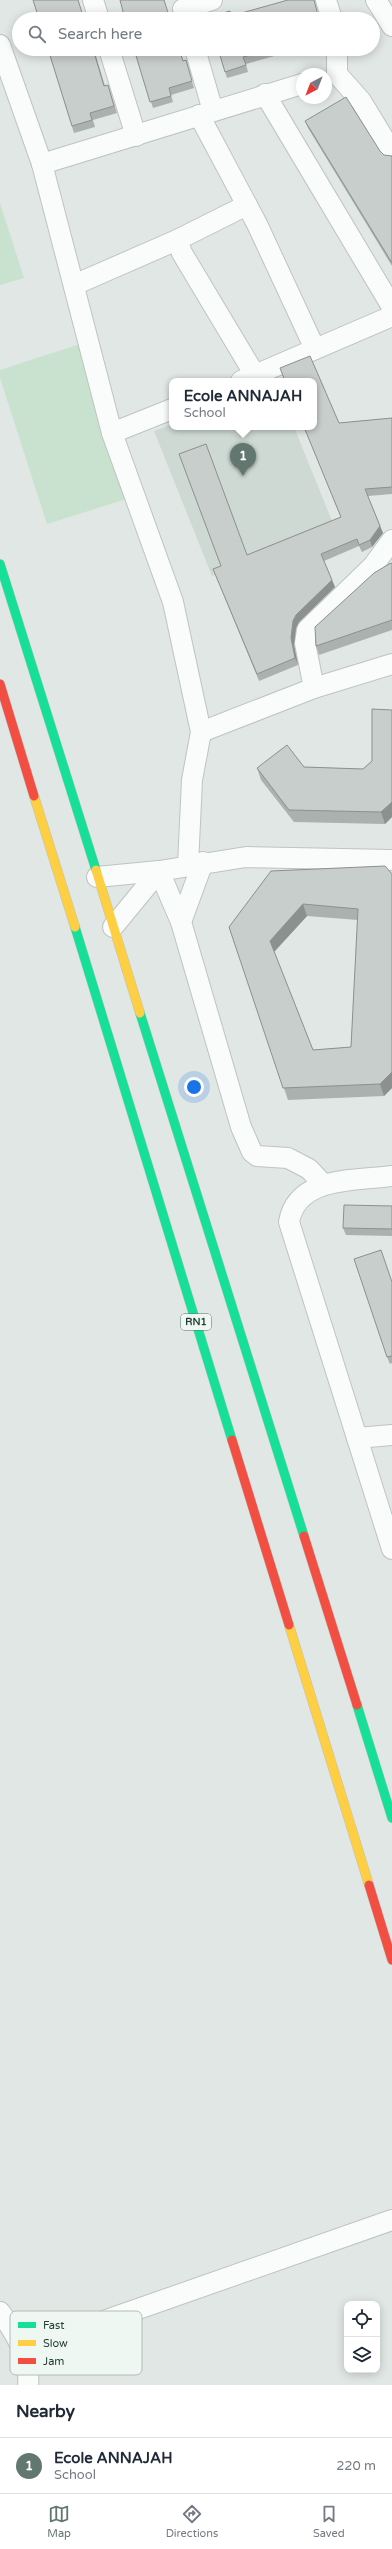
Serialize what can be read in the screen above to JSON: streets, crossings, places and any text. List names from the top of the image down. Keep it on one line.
{"streets":{"highway":["RN1"]},"legend":["Fast","Slow","Jam"],"north":"bottom left","page":{"search":"Search here","popup":["Ecole ANNAJAH","School"],"pins":"1","heading":"Nearby","list":[{"mark":"1","name":"Ecole ANNAJAH","note":"School","value":"220 m"}],"nav":["Map","Directions","Saved"]}}
